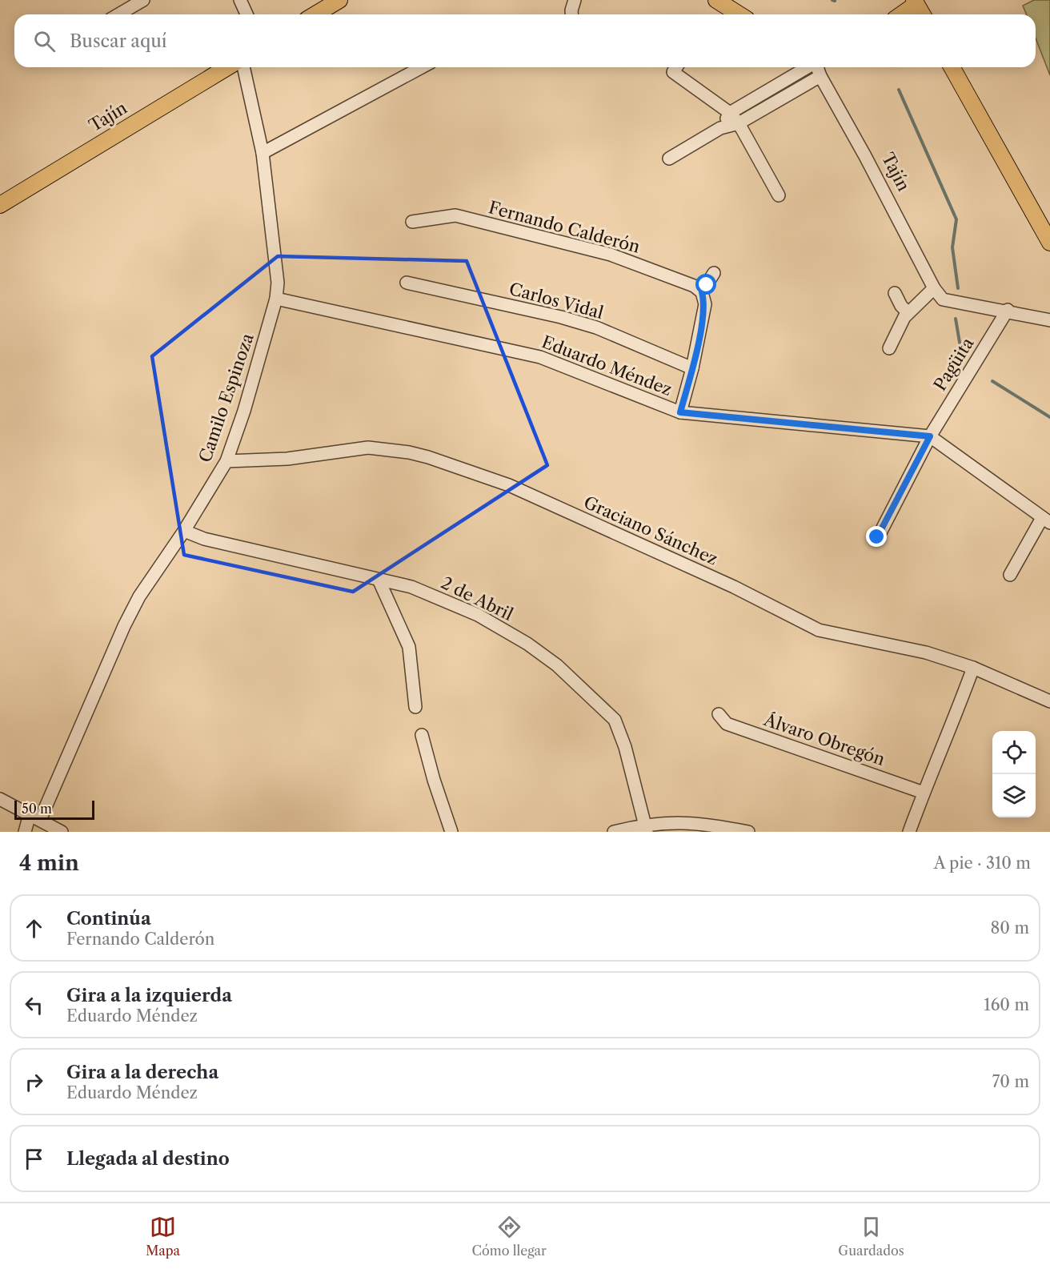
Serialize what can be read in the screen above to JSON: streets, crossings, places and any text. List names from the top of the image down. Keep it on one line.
{"streets":{"main road":["Tajín"],"street":["Fernando Calderón","Carlos Vidal","Pagüita","Eduardo Méndez","Camilo Espinoza","Graciano Sánchez","2 de Abril","Álvaro Obregón"]},"crossings":[["Tajín","Pagüita"],["Pagüita","Eduardo Méndez"],["Eduardo Méndez","Camilo Espinoza"],["Camilo Espinoza","Graciano Sánchez"],["Camilo Espinoza","2 de Abril"]],"scale_bar":"50 m","page":{"search":"Buscar aquí","scale":"50 m","heading":["4 min","A pie · 310 m"],"list":[["Continúa","Fernando Calderón","80 m"],["Gira a la izquierda","Eduardo Méndez","160 m"],["Gira a la derecha","Eduardo Méndez","70 m"],"Llegada al destino"],"nav":["Mapa","Cómo llegar","Guardados"]}}
